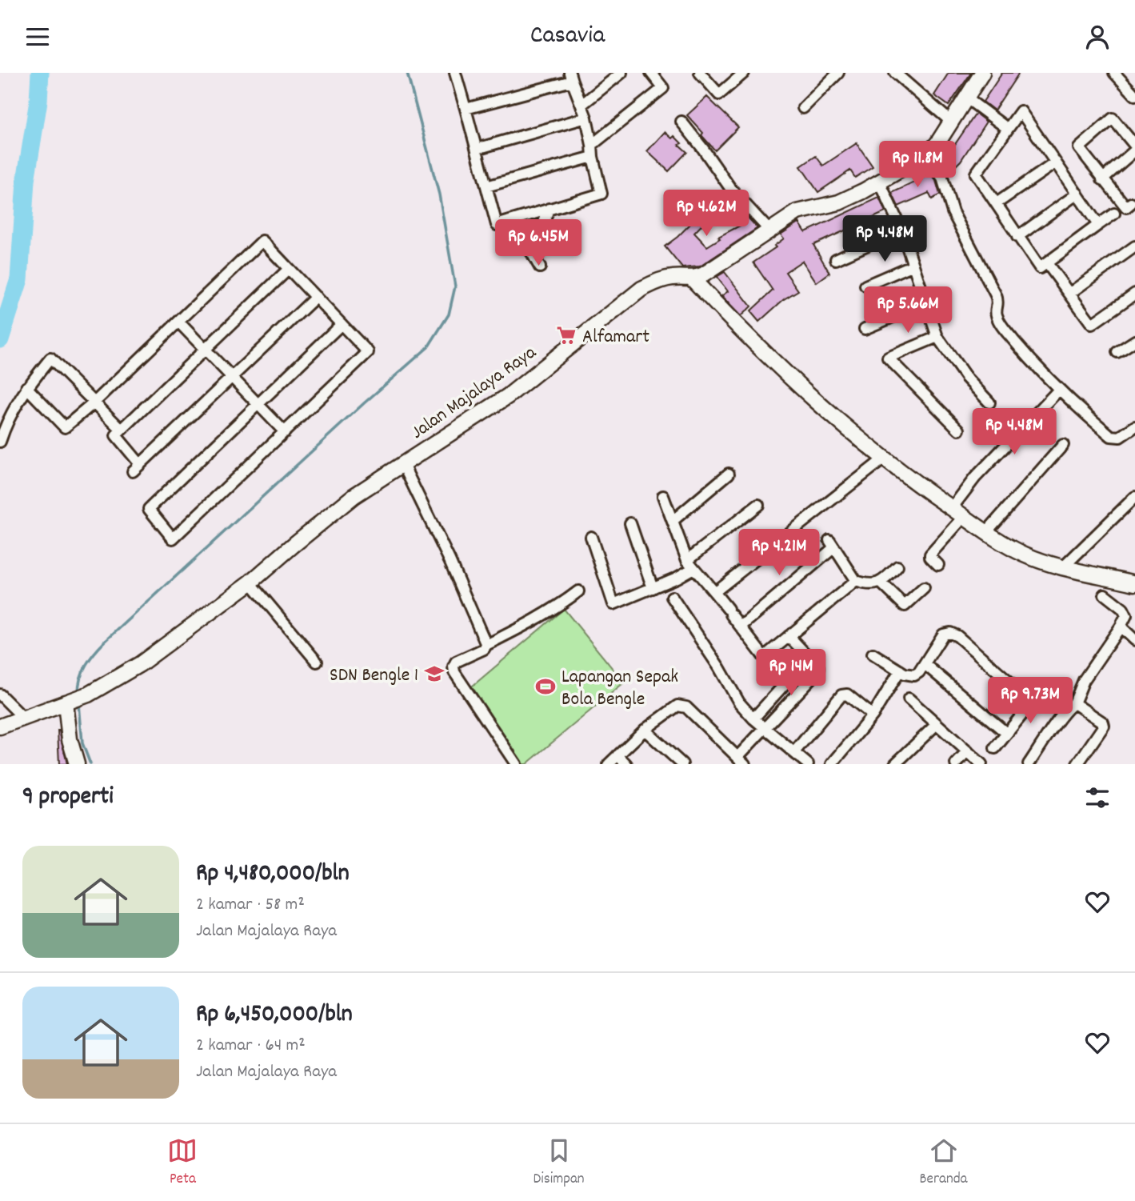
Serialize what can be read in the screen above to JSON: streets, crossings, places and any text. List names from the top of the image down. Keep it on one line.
{"streets":{"street":["Jalan Majalaya Raya"]},"places":{"supermarket":["Alfamart"],"school or university":["SDN Bengle 1"],"sports":["Lapangan Sepak Bola Bengle"]},"page":{"header":"Casavia","price":["Rp 11.8M","Rp 4.62M","Rp 4.48M","Rp 6.45M","Rp 5.66M","Rp 4.48M","Rp 4.21M","Rp 14M","Rp 9.73M"],"heading":"9 properti","list":[{"name":"Rp 4,480,000/bln","note":"2 kamar · 58 m² · Jalan Majalaya Raya"},{"name":"Rp 6,450,000/bln","note":"2 kamar · 64 m² · Jalan Majalaya Raya"}],"tabs":["Peta","Disimpan","Beranda"]}}
